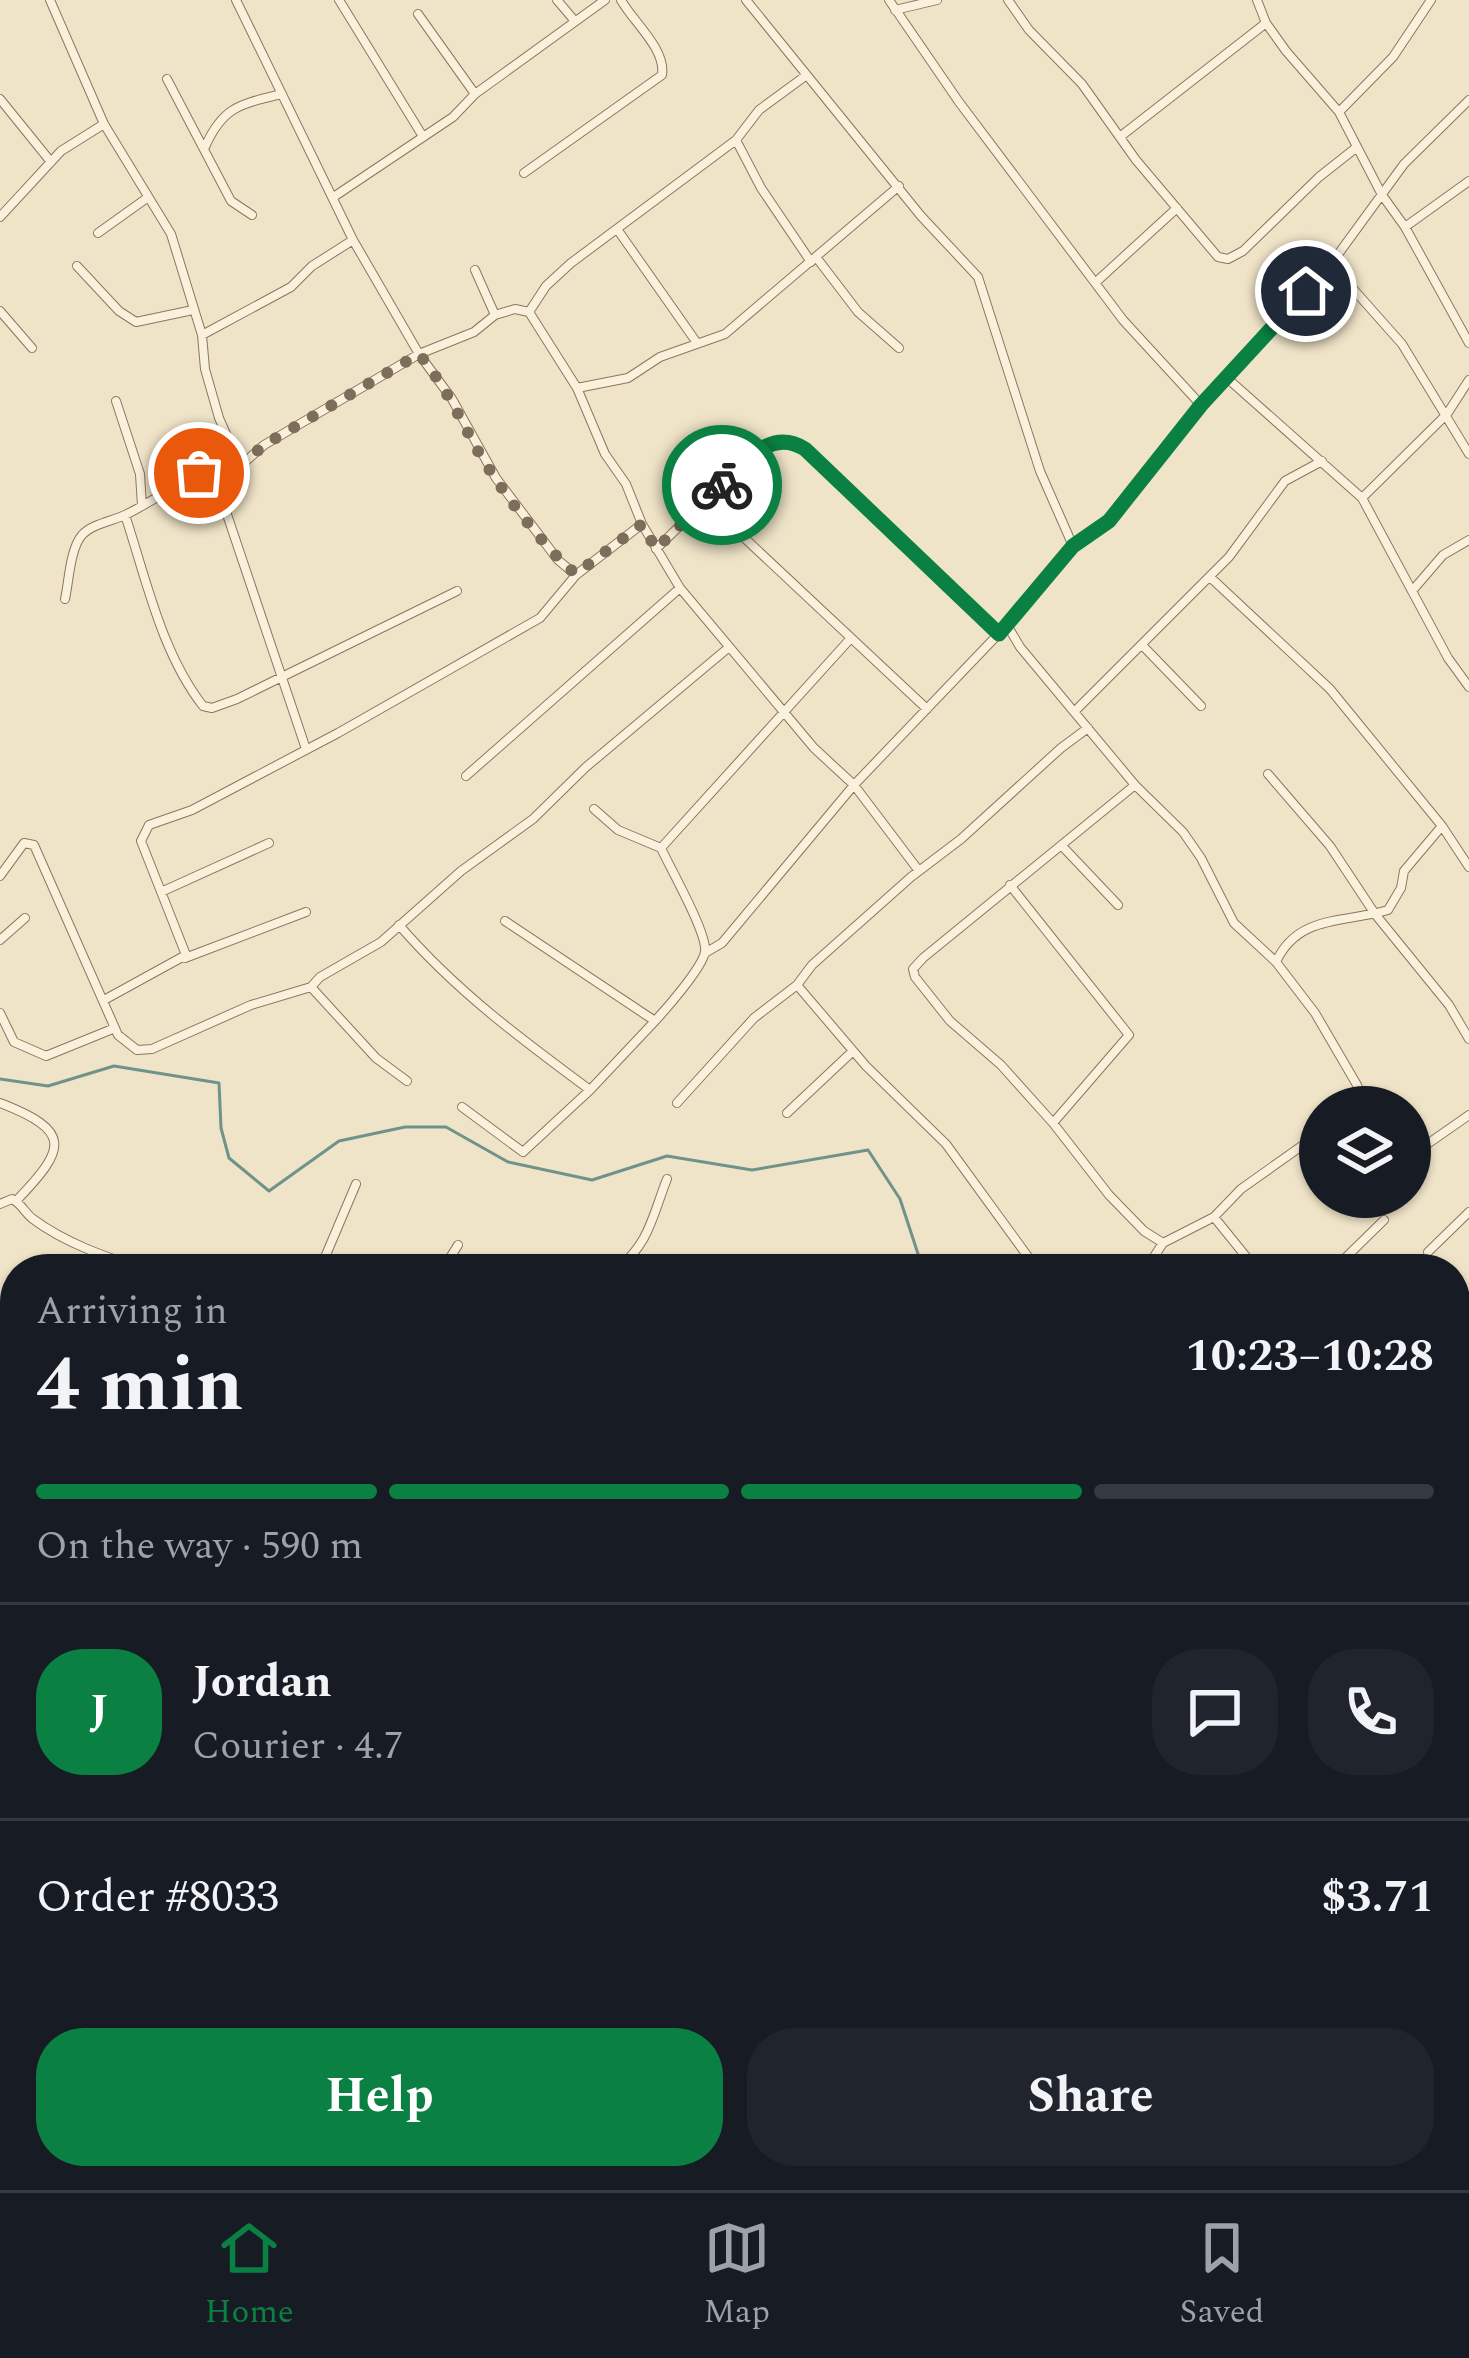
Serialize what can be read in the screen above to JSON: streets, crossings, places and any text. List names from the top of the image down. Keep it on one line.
{"page":{"heading":["4 min","Arriving in","10:23–10:28"],"panel":["Jordan","Courier · 4.7","Order #8033","$3.71"],"bar":"On the way · 590 m","round":"J","buttons":["Help","Share"],"tabs":["Home","Map","Saved"]}}
